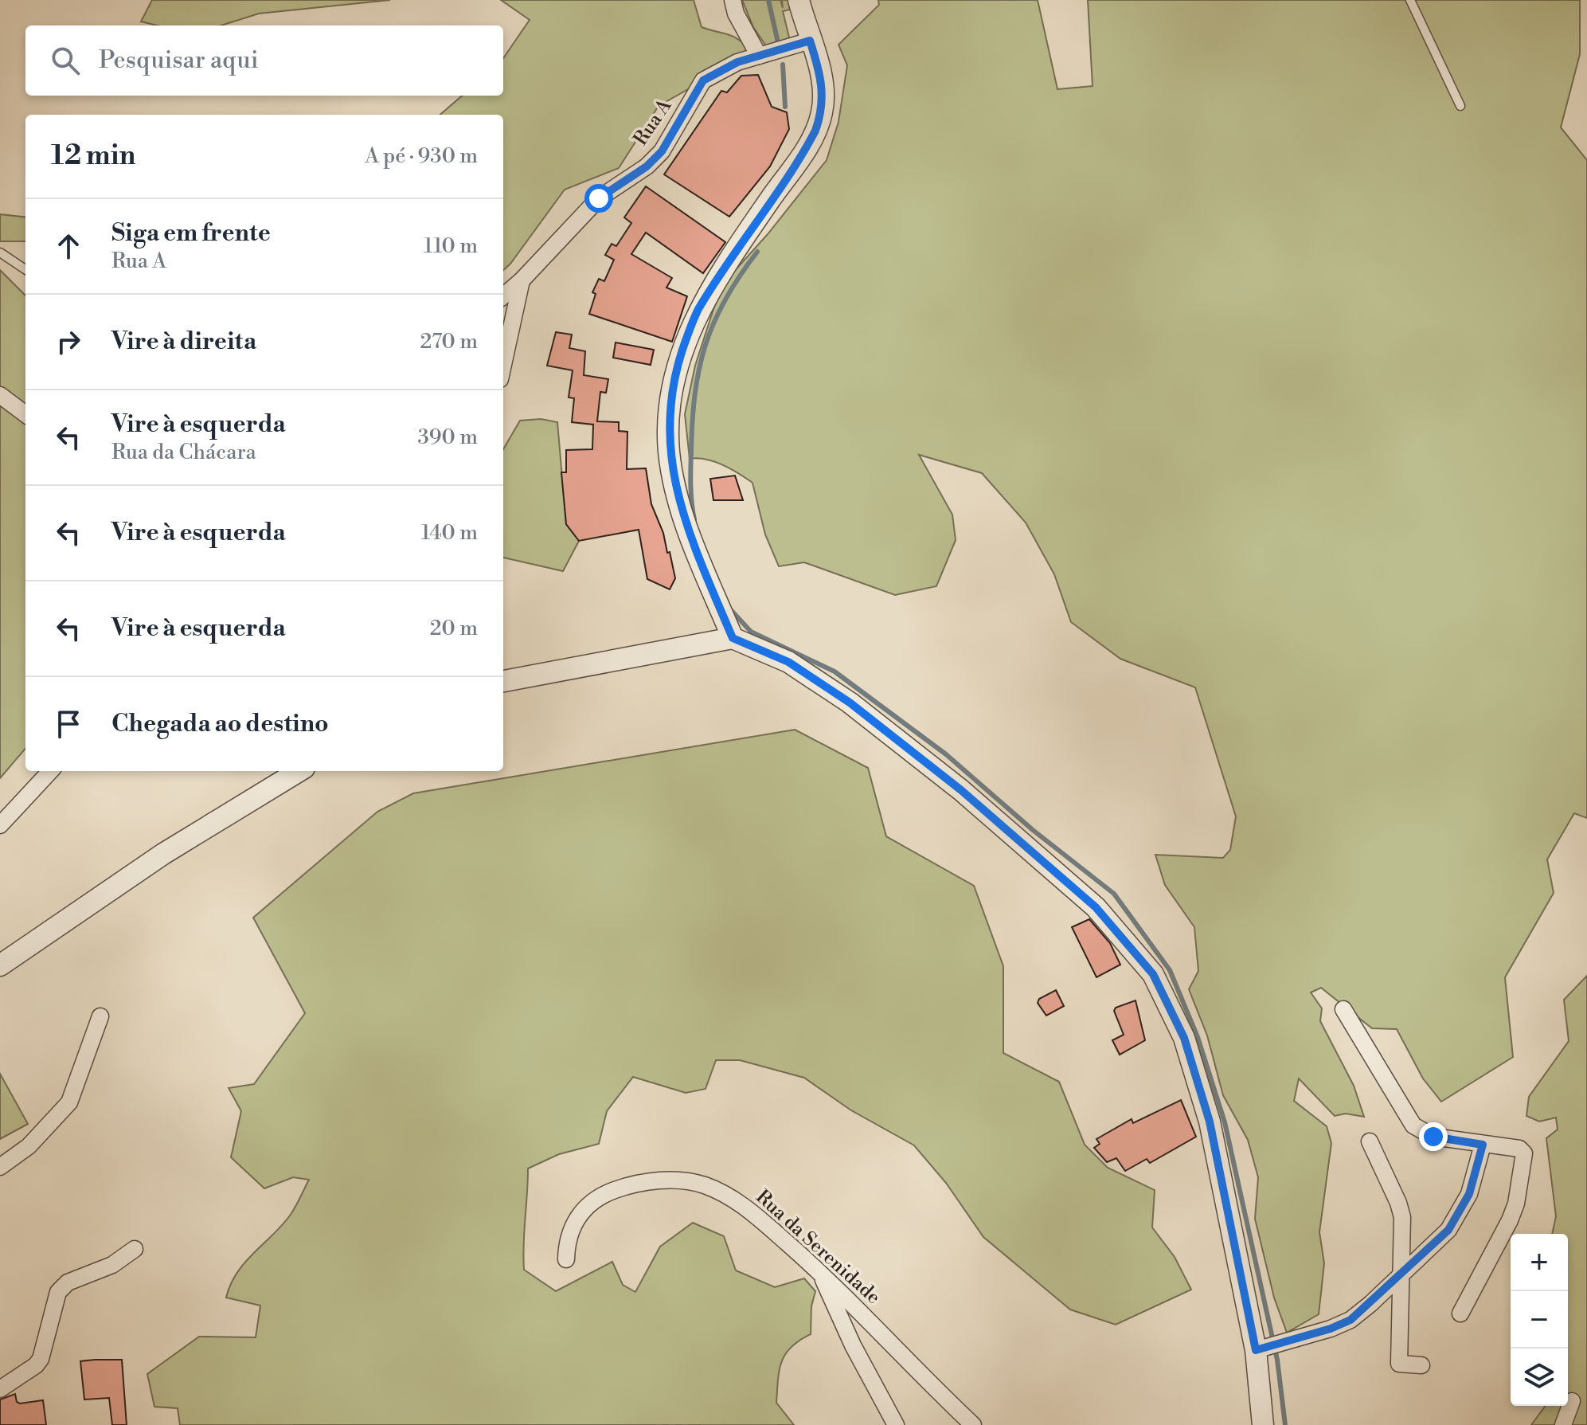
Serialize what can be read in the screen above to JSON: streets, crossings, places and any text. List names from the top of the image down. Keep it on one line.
{"streets":{"street":["Rua A","Rua da Serenidade"]},"page":{"search":"Pesquisar aqui","heading":["12 min","A pé · 930 m"],"list":[["Siga em frente","Rua A","110 m"],["Vire à direita","270 m"],["Vire à esquerda","Rua da Chácara","390 m"],["Vire à esquerda","140 m"],["Vire à esquerda","20 m"],"Chegada ao destino"],"map_buttons":["+","−"]}}
